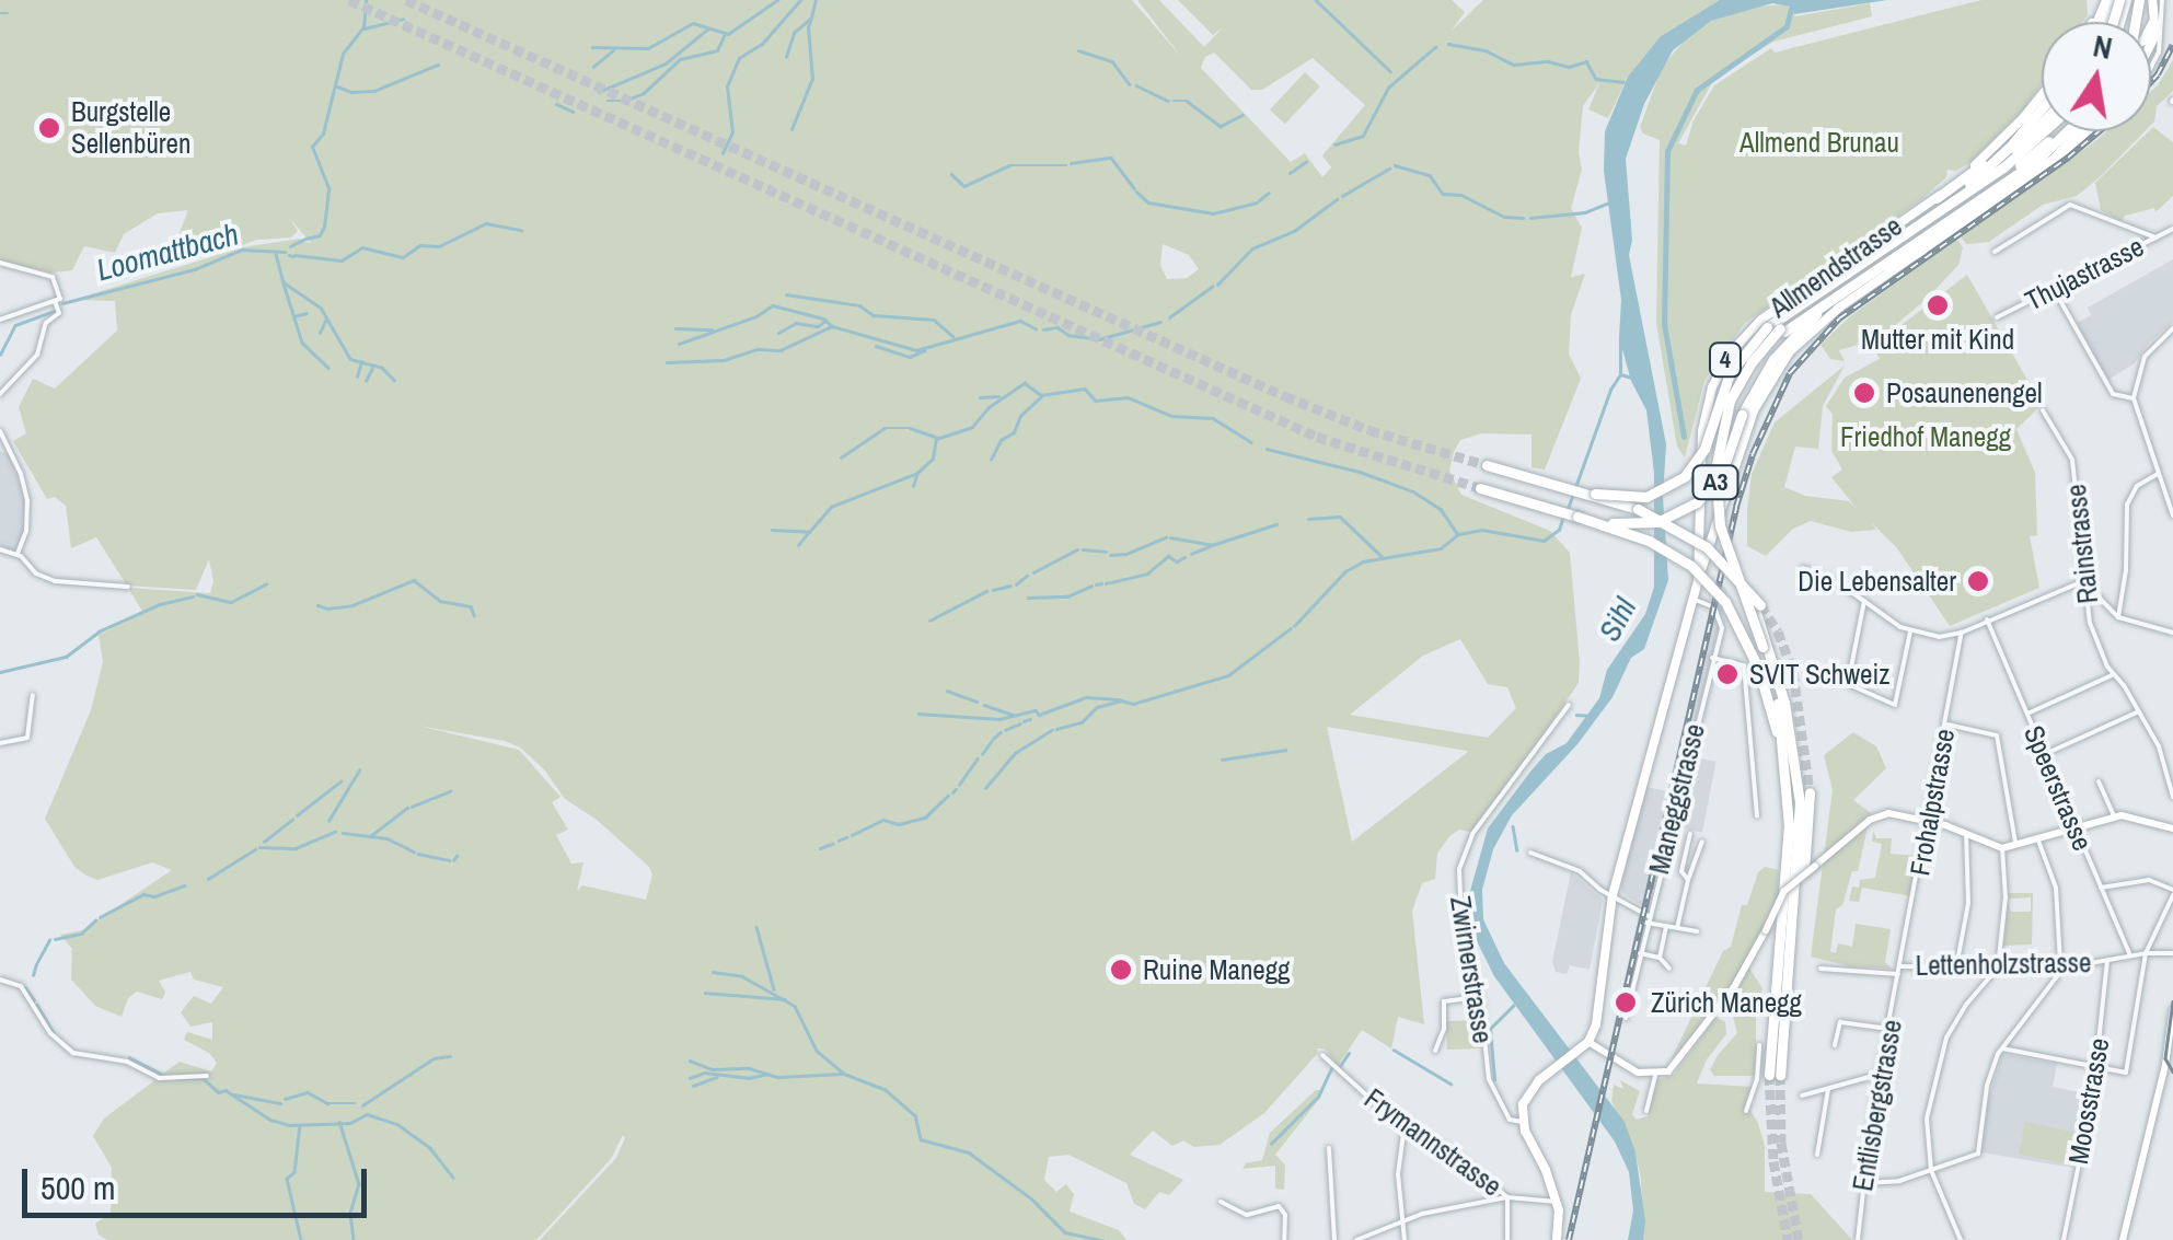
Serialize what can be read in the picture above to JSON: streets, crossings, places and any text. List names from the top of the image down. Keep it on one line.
{"streets":{"highway":["A3"],"main road":["Allmendstrasse","4"],"street":["Thujastrasse","Rainstrasse","Speerstrasse","Maneggstrasse","Frohalpstrasse","Lettenholzstrasse","Zwirnerstrasse","Moosstrasse","Entlisbergstrasse","Frymannstrasse"]},"crossings":[["Allmendstrasse","Maneggstrasse"],["Speerstrasse","Lettenholzstrasse"],["Frohalpstrasse","Lettenholzstrasse"],["Frohalpstrasse","Entlisbergstrasse"],["Lettenholzstrasse","Moosstrasse"],["Lettenholzstrasse","Entlisbergstrasse"]],"water":["Loomattbach","Sihl"],"parks":["Allmend Brunau","Friedhof Manegg"],"places":["Burgstelle Sellenbüren","Mutter mit Kind","Posaunenengel","Die Lebensalter","SVIT Schweiz","Ruine Manegg","Zürich Manegg"],"scale_bar":"500 m","north":"top"}
